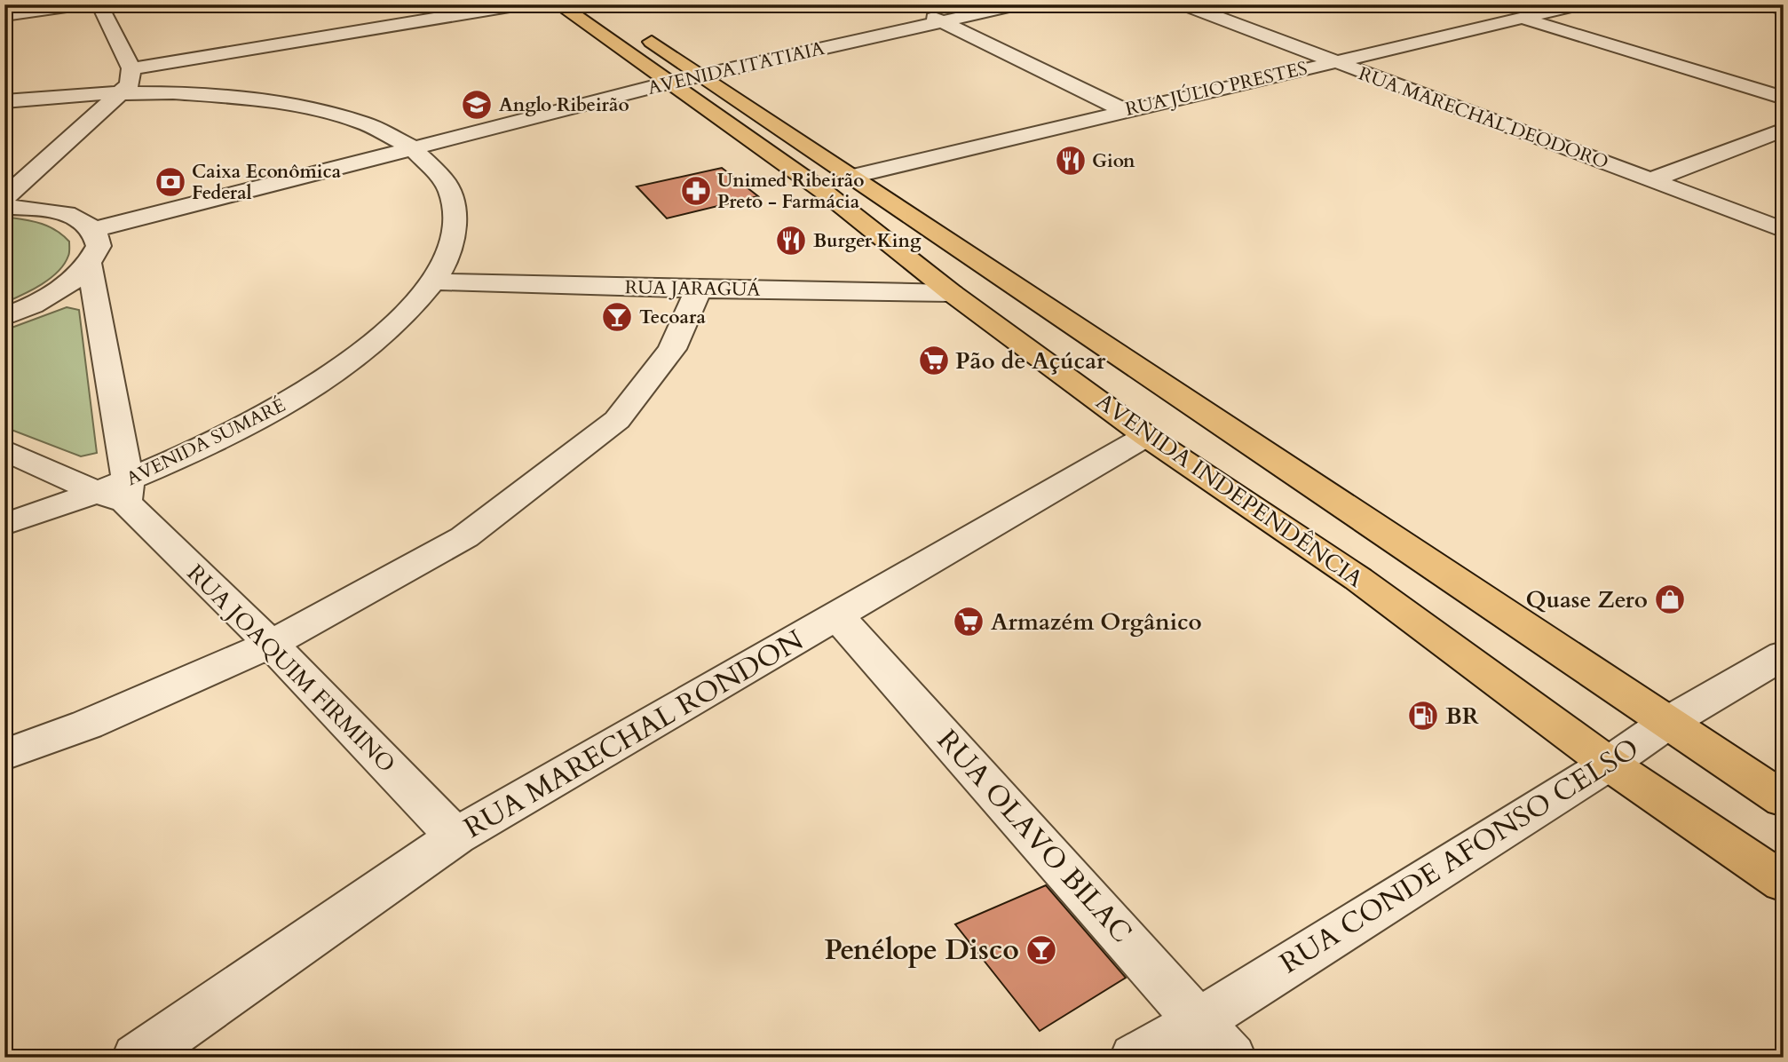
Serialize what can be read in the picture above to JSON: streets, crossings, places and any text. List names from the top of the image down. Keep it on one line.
{"streets":{"main road":["AVENIDA INDEPENDÊNCIA"],"street":["AVENIDA ITATIAIA","RUA JÚLIO PRESTES","RUA MARECHAL DEODORO","RUA JARAGUÁ","AVENIDA SUMARÉ","RUA JOAQUIM FIRMINO","RUA MARECHAL RONDON","RUA OLAVO BILAC","RUA CONDE AFONSO CELSO"]},"crossings":[["AVENIDA ITATIAIA","AVENIDA SUMARÉ"],["AVENIDA ITATIAIA","AVENIDA INDEPENDÊNCIA"],["RUA JÚLIO PRESTES","RUA MARECHAL DEODORO"],["RUA JÚLIO PRESTES","AVENIDA INDEPENDÊNCIA"],["RUA JARAGUÁ","AVENIDA SUMARÉ"],["RUA JARAGUÁ","AVENIDA INDEPENDÊNCIA"],["AVENIDA SUMARÉ","RUA JOAQUIM FIRMINO"],["AVENIDA INDEPENDÊNCIA","RUA MARECHAL RONDON"],["AVENIDA INDEPENDÊNCIA","RUA CONDE AFONSO CELSO"],["RUA JOAQUIM FIRMINO","RUA MARECHAL RONDON"],["RUA MARECHAL RONDON","RUA OLAVO BILAC"],["RUA OLAVO BILAC","RUA CONDE AFONSO CELSO"]],"places":{"school or university":["Anglo Ribeirão"],"restaurant":["Gion","Burger King"],"bank":["Caixa Econômica Federal"],"pharmacy":["Unimed Ribeirão Preto - Farmácia"],"bar":["Tecoara","Penélope Disco"],"supermarket":["Pão de Açúcar","Armazém Orgânico"],"shop":["Quase Zero"],"fuel station":["BR"]}}
